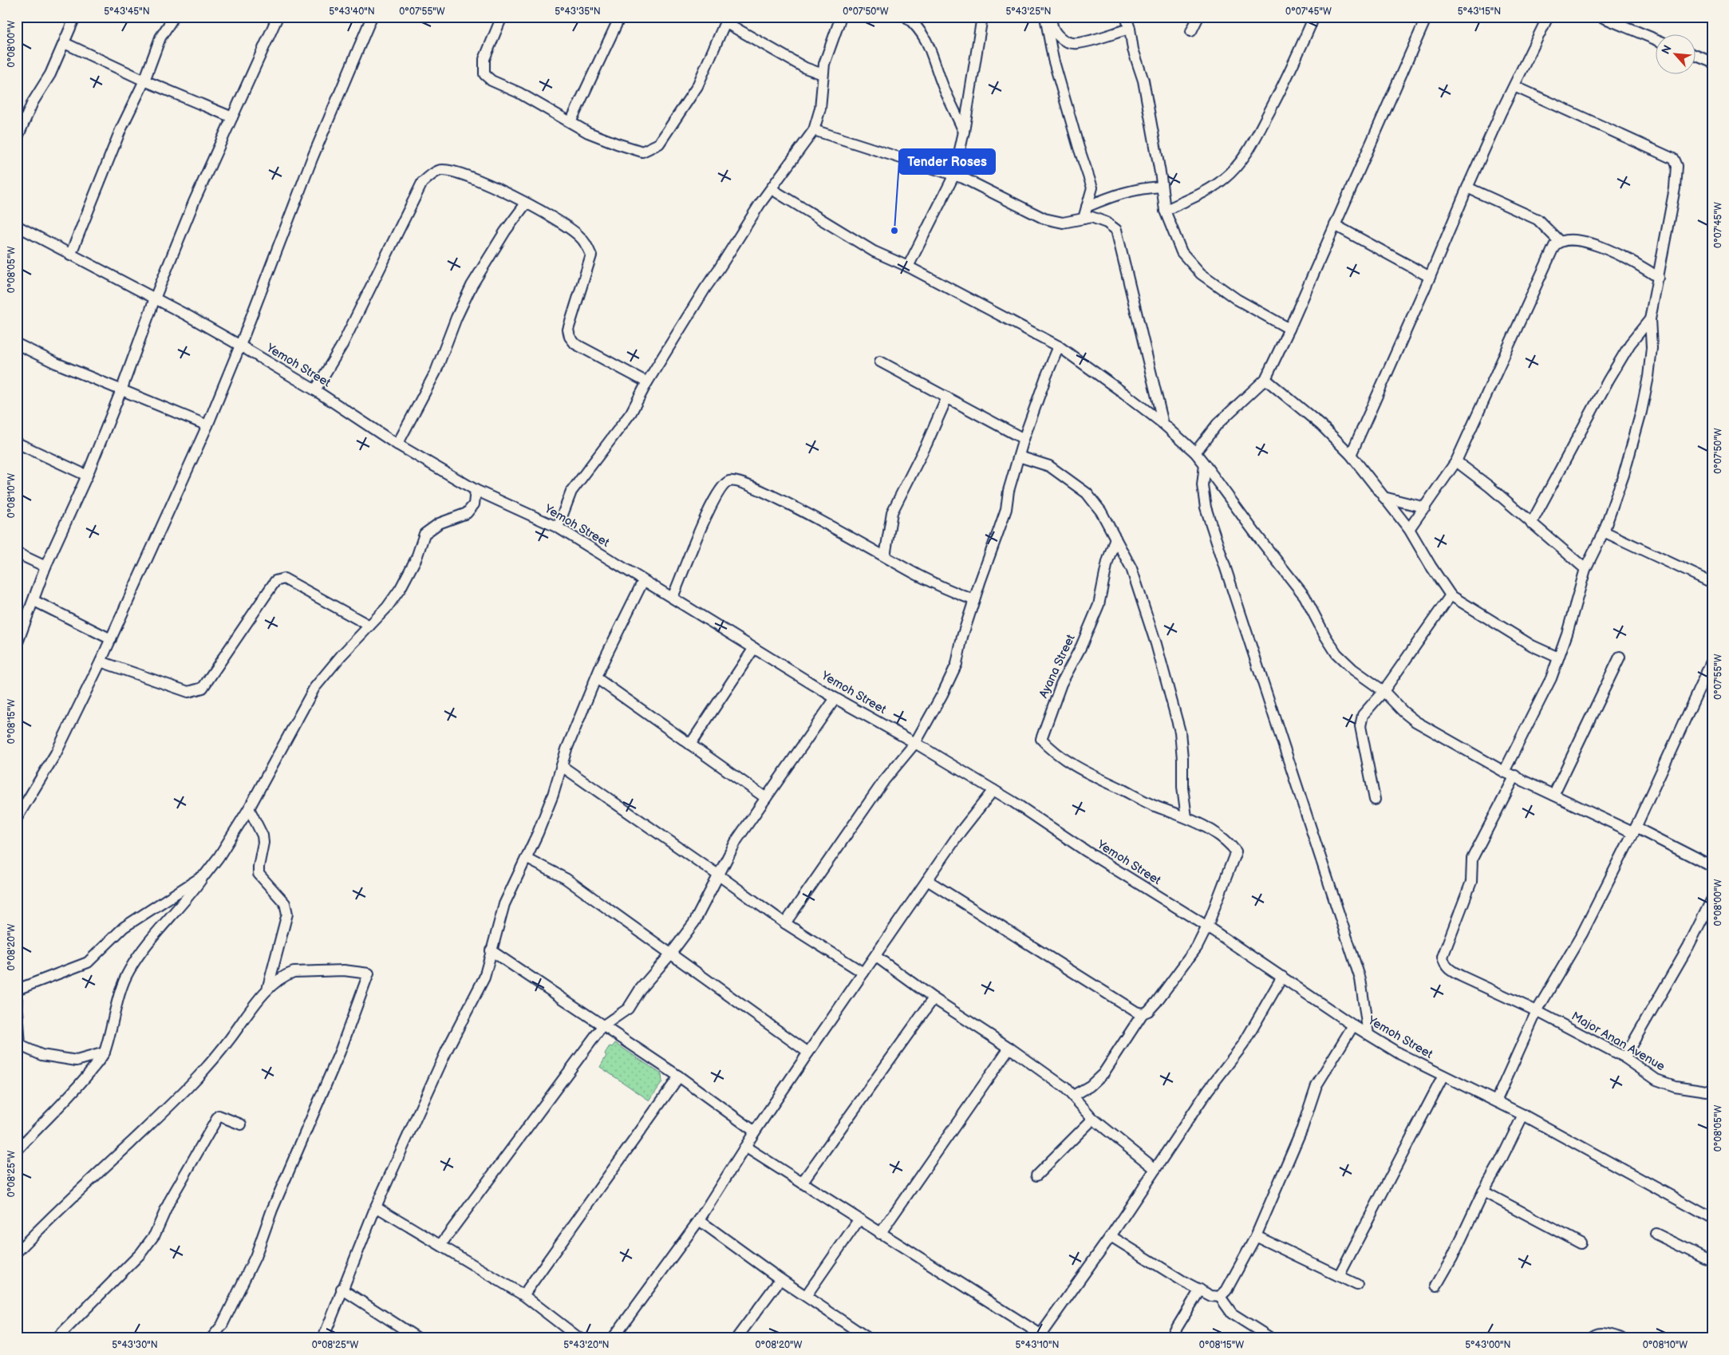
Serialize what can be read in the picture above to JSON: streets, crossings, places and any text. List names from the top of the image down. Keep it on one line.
{"streets":{"street":["Yemoh Street","Ayana Street","Major Anan Avenue"]},"places":["Tender Roses"],"north":"top left","coordinates":["5°43'45\"N","5°43'40\"N","0°07'55\"W","5°43'35\"N","0°07'50\"W","5°43'25\"N","0°07'45\"W","5°43'15\"N","0°08'00\"W","0°08'05\"W","0°08'10\"W","0°08'15\"W","0°08'20\"W","0°08'25\"W","5°43'30\"N","5°43'20\"N","5°43'10\"N","5°43'00\"N"]}
